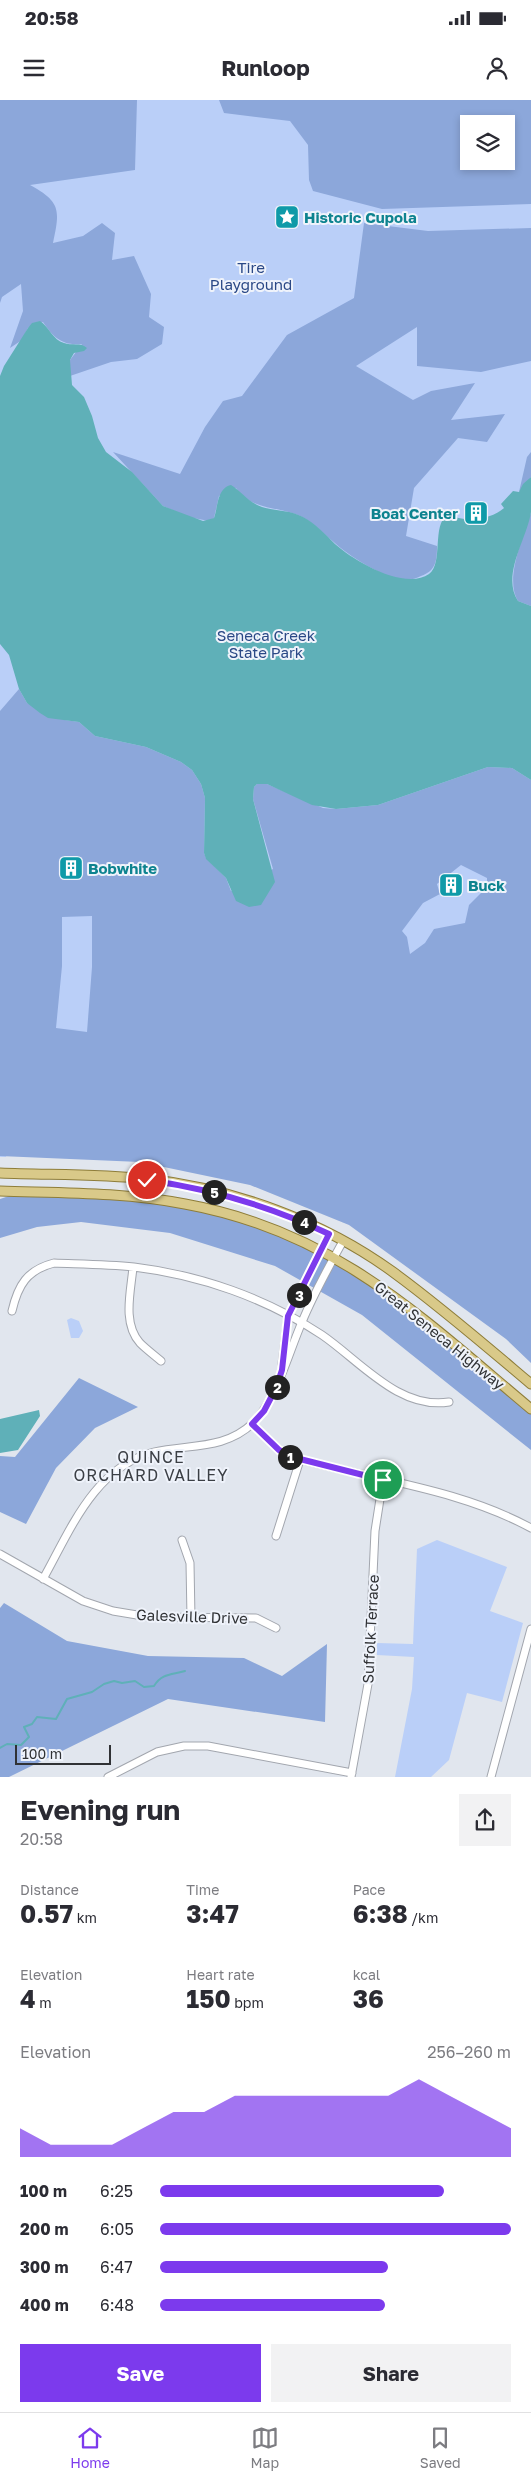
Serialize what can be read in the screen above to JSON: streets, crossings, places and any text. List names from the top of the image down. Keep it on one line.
{"streets":{"main road":["Great Seneca Highway"],"street":["Galesville Drive","Suffolk Terrace"]},"districts":["QUINCE ORCHARD VALLEY"],"parks":["Tire Playground","Seneca Creek State Park"],"places":{"place":["Historic Cupola"],"building":["Boat Center","Bobwhite","Buck"]},"scale_bar":"100 m","page":{"status":"20:58","header":"Runloop","pins":["5","4","3","2","1"],"scale":"100 m","heading":["Evening run","20:58"],"stats":[["Distance","0.57 km"],["Time","3:47"],["Pace","6:38 /km"],["Elevation","4 m"],["Heart rate","150 bpm"],["kcal","36"]],"chart":["Elevation","256–260 m"],"list":[{"name":"100 m","note":"6:25"},{"name":"200 m","note":"6:05"},{"name":"300 m","note":"6:47"},{"name":"400 m","note":"6:48"}],"buttons":["Save","Share"],"tabs":["Home","Map","Saved"]}}
